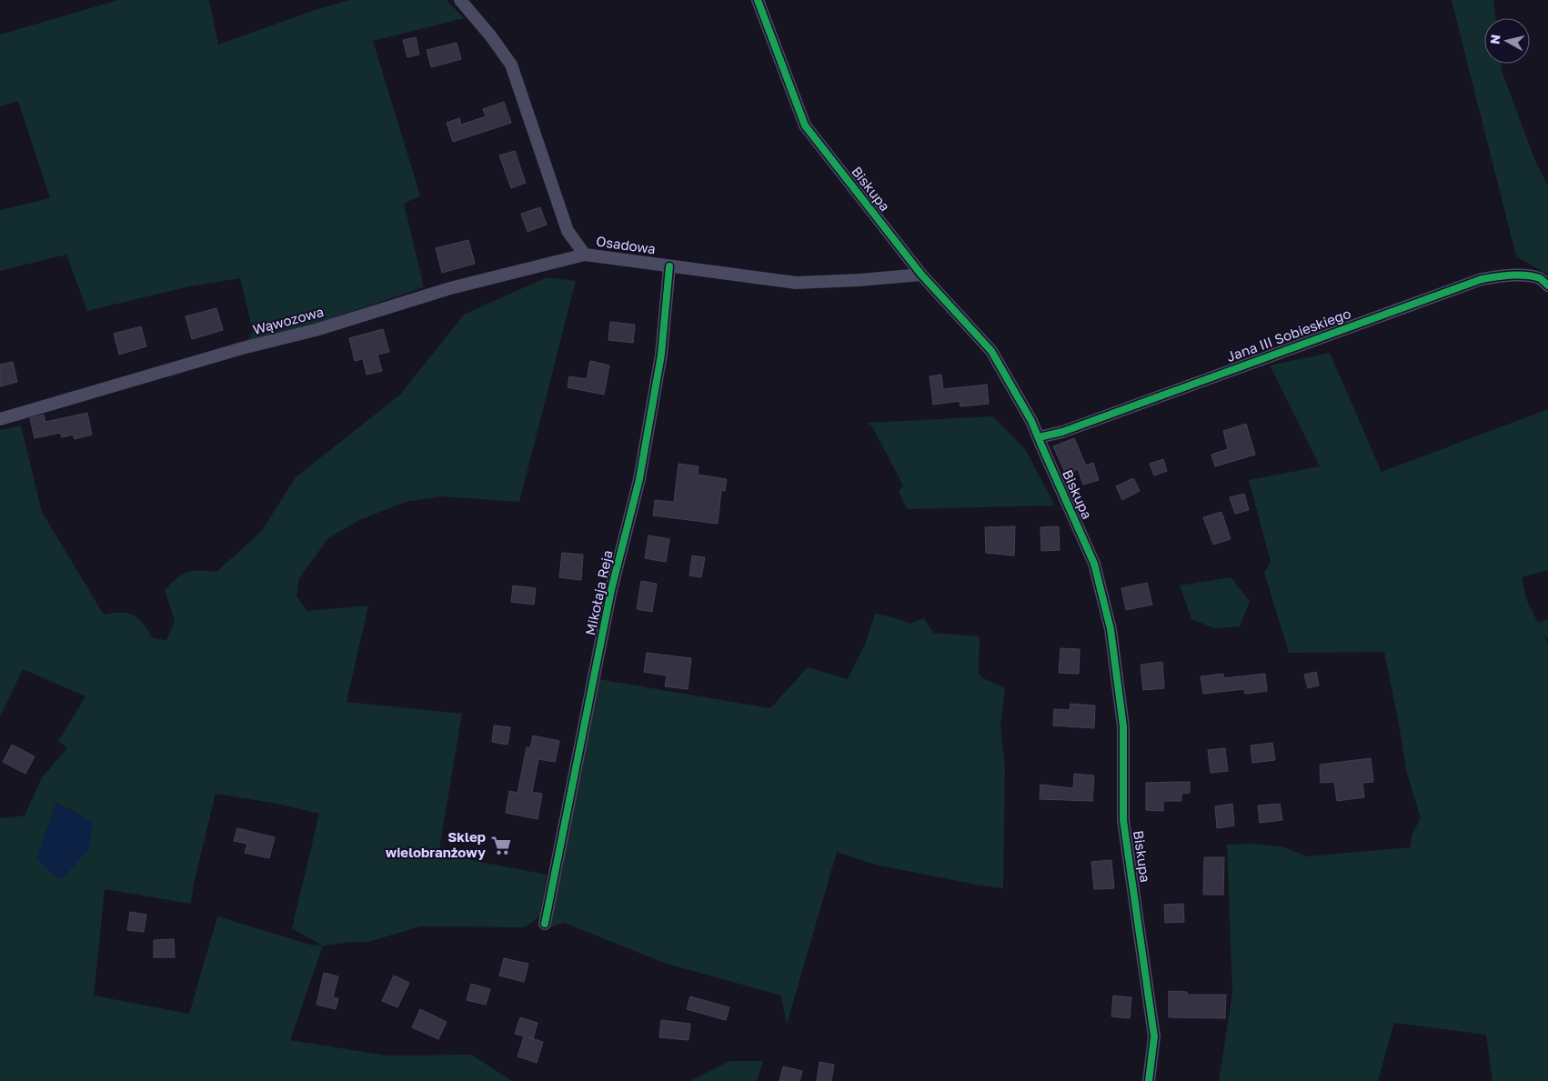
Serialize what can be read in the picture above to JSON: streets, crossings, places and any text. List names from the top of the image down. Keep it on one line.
{"streets":{"street":["Biskupa","Osadowa","Wąwozowa","Jana III Sobieskiego","Mikołaja Reja"]},"crossings":[["Biskupa","Osadowa"],["Biskupa","Jana III Sobieskiego"],["Osadowa","Wąwozowa"],["Osadowa","Mikołaja Reja"]],"places":{"supermarket":["Sklep wielobranżowy"]},"north":"left"}
